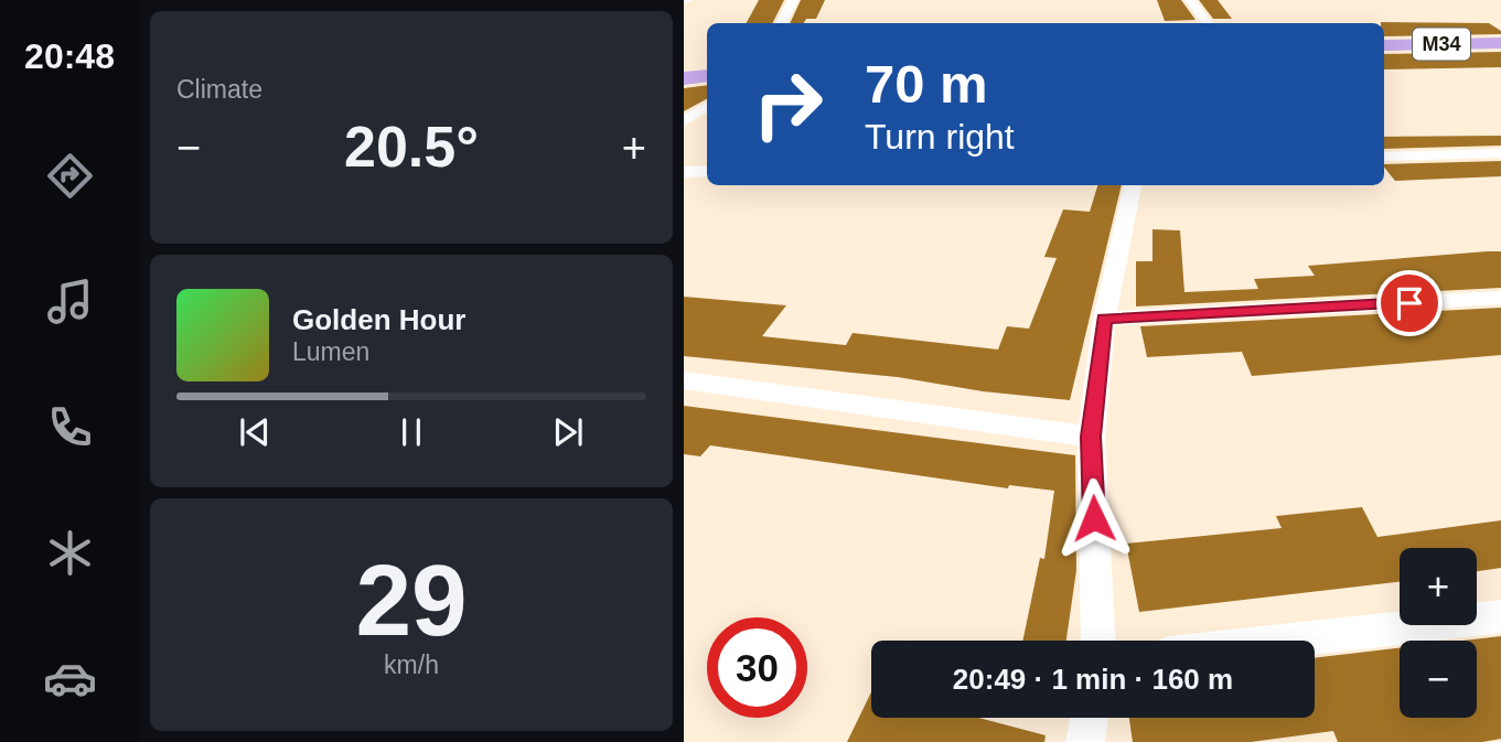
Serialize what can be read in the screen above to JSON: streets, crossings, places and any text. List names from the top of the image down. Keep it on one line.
{"streets":{"main road":["M34"]},"page":{"tabs":"20:48","tile":["Climate",["29","km/h"]],"turn":["70 m","Turn right"],"heat":["−","20.5°","+"],"song":["Golden Hour","Lumen"],"map_buttons":["+","−"],"limit":"30","trip":"20:49 · 1 min · 160 m"}}
